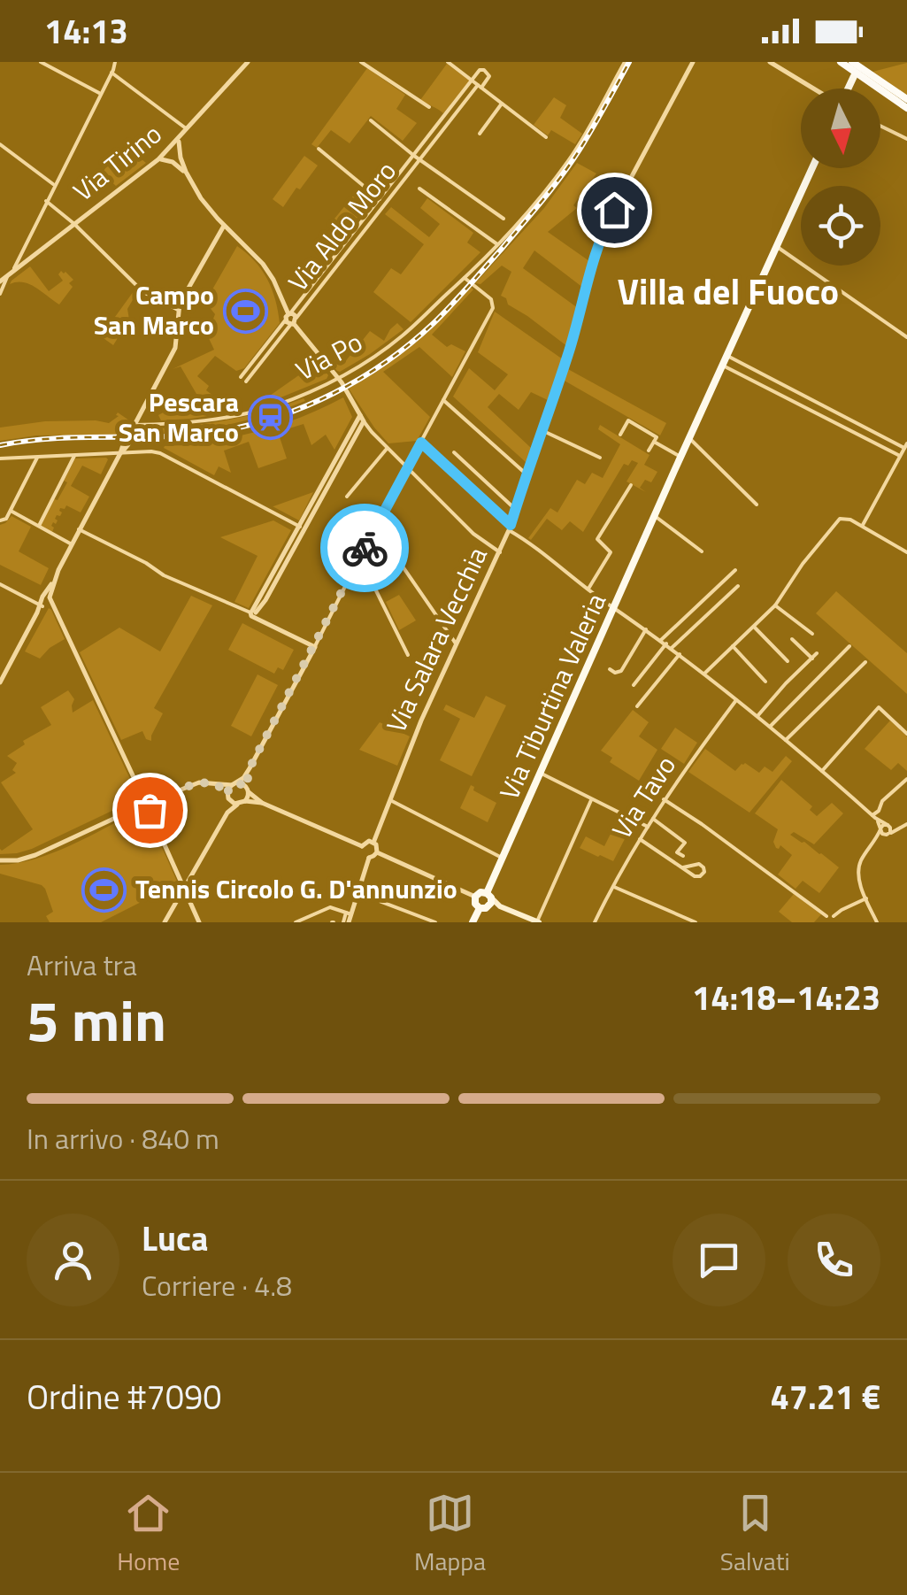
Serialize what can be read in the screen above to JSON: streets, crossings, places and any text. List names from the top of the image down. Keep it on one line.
{"streets":{"main road":["Via Tiburtina Valeria"],"street":["Via Tirino","Via Aldo Moro","Via Po","Via Salara Vecchia","Via Tavo"]},"crossings":[["Via Aldo Moro","Via Po"]],"districts":["Villa del Fuoco"],"places":{"sports":["Campo San Marco","Tennis Circolo G. D'annunzio"],"station":["Pescara San Marco"]},"north":"bottom","page":{"status":"14:13","heading":["5 min","Arriva tra","14:18–14:23"],"panel":["Luca","Corriere · 4.8","Ordine #7090","47.21 €"],"bar":"In arrivo · 840 m","tabs":["Home","Mappa","Salvati"]}}
